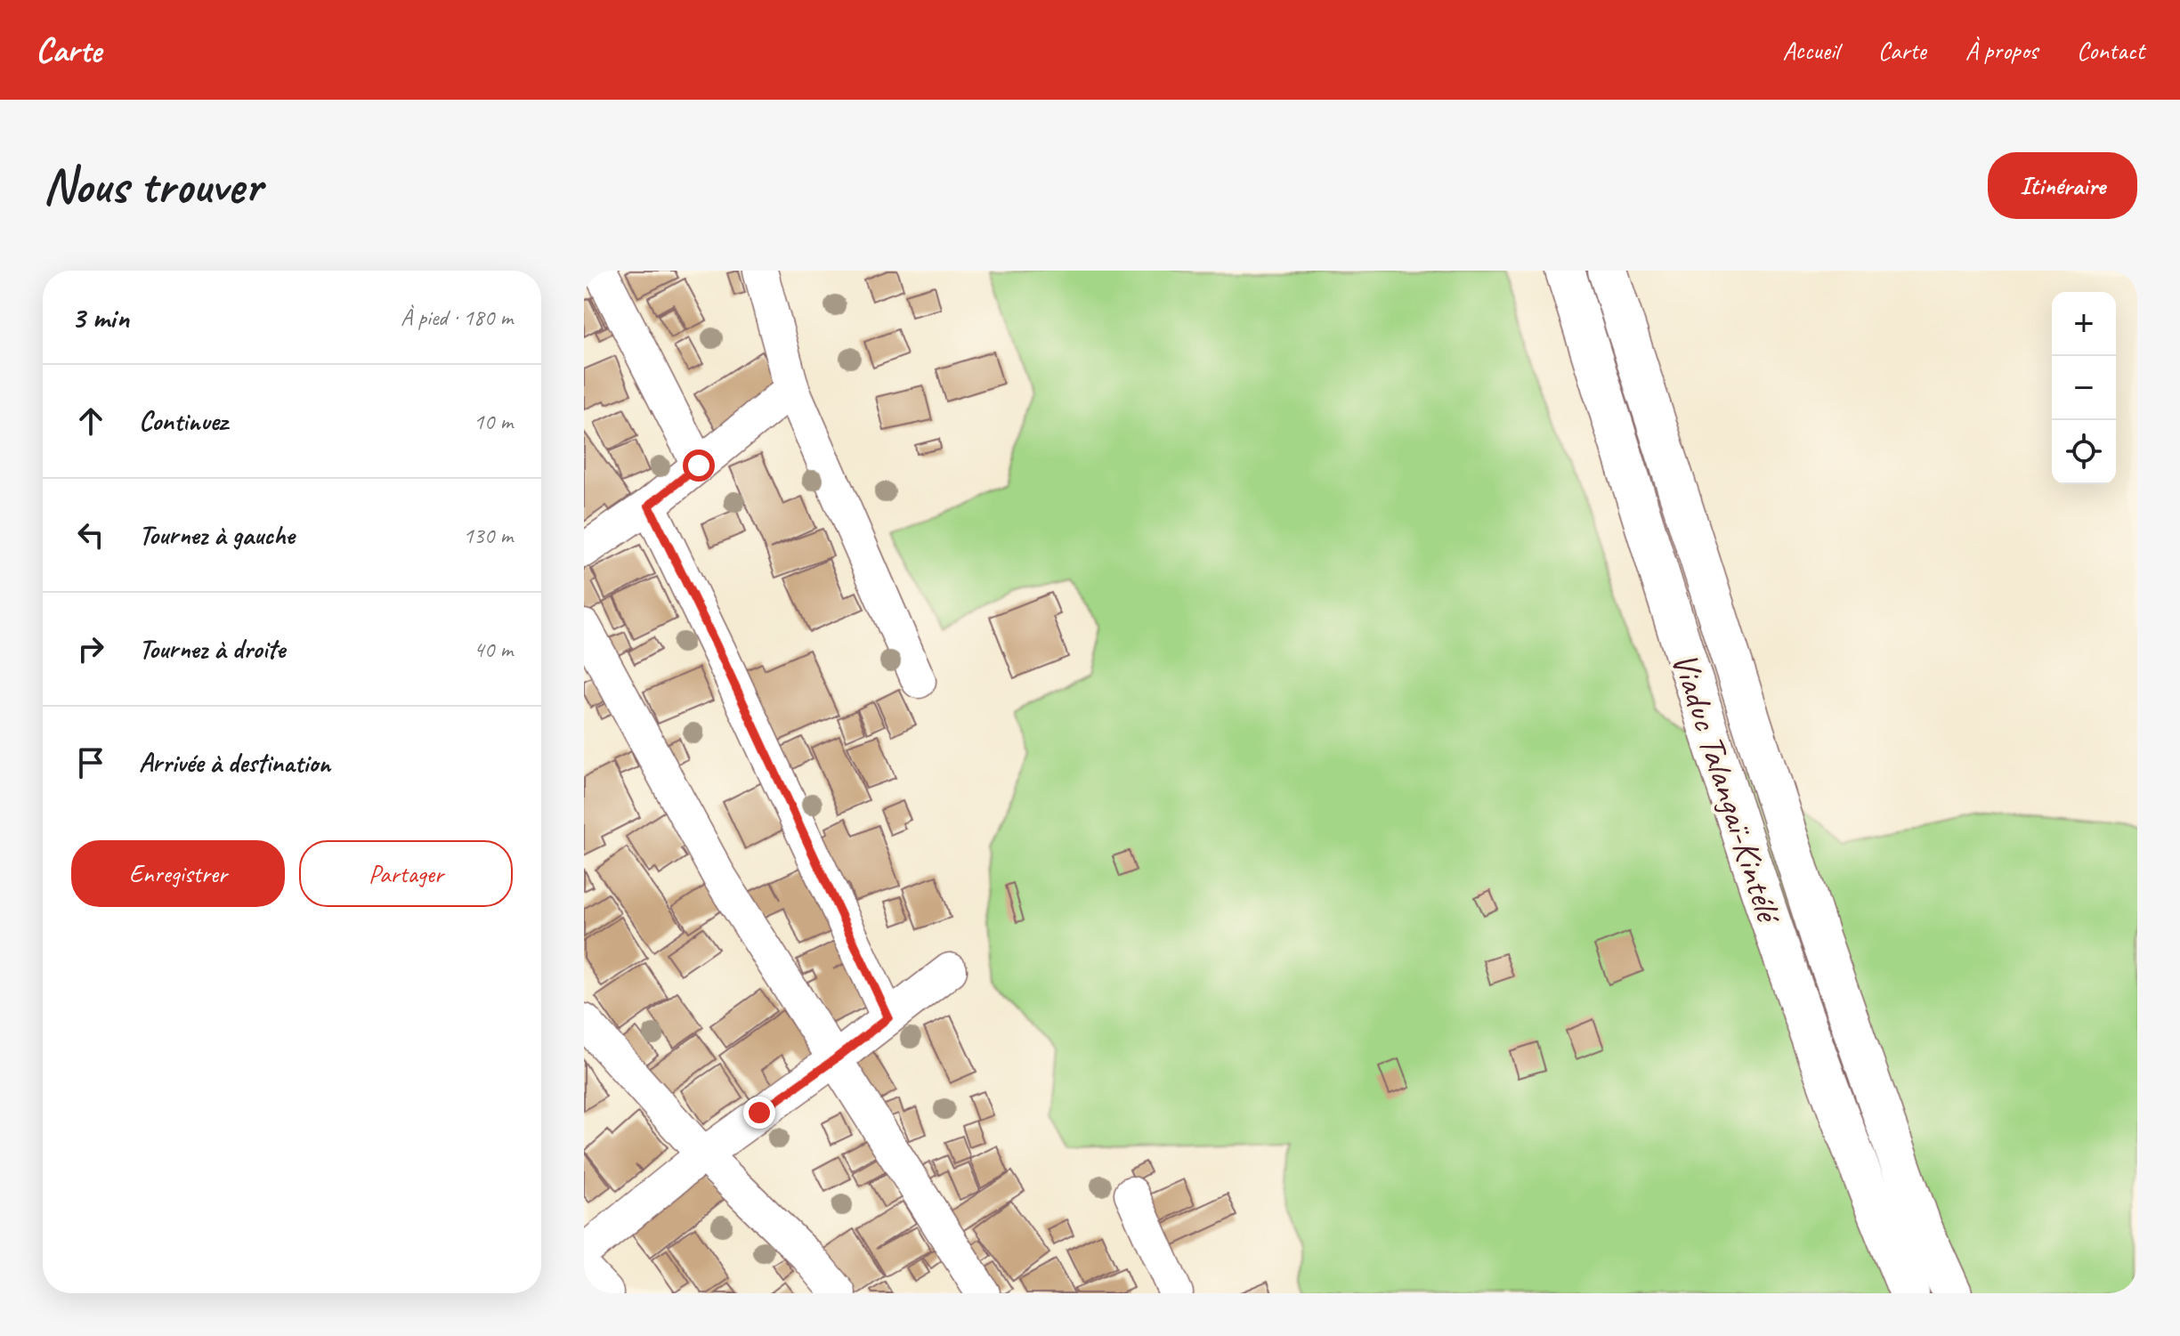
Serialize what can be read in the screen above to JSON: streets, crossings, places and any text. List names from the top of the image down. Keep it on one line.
{"streets":{"main road":["Viaduc Talangaï-Kintélé"]},"page":{"header":"Carte","nav":["Accueil","Carte","À propos","Contact"],"buttons":["Itinéraire",["Enregistrer","Partager"]],"title":"Nous trouver","heading":["3 min","À pied · 180 m"],"map_buttons":["+","−"],"list":[["Continuez","10 m"],["Tournez à gauche","130 m"],["Tournez à droite","40 m"],"Arrivée à destination"]}}
